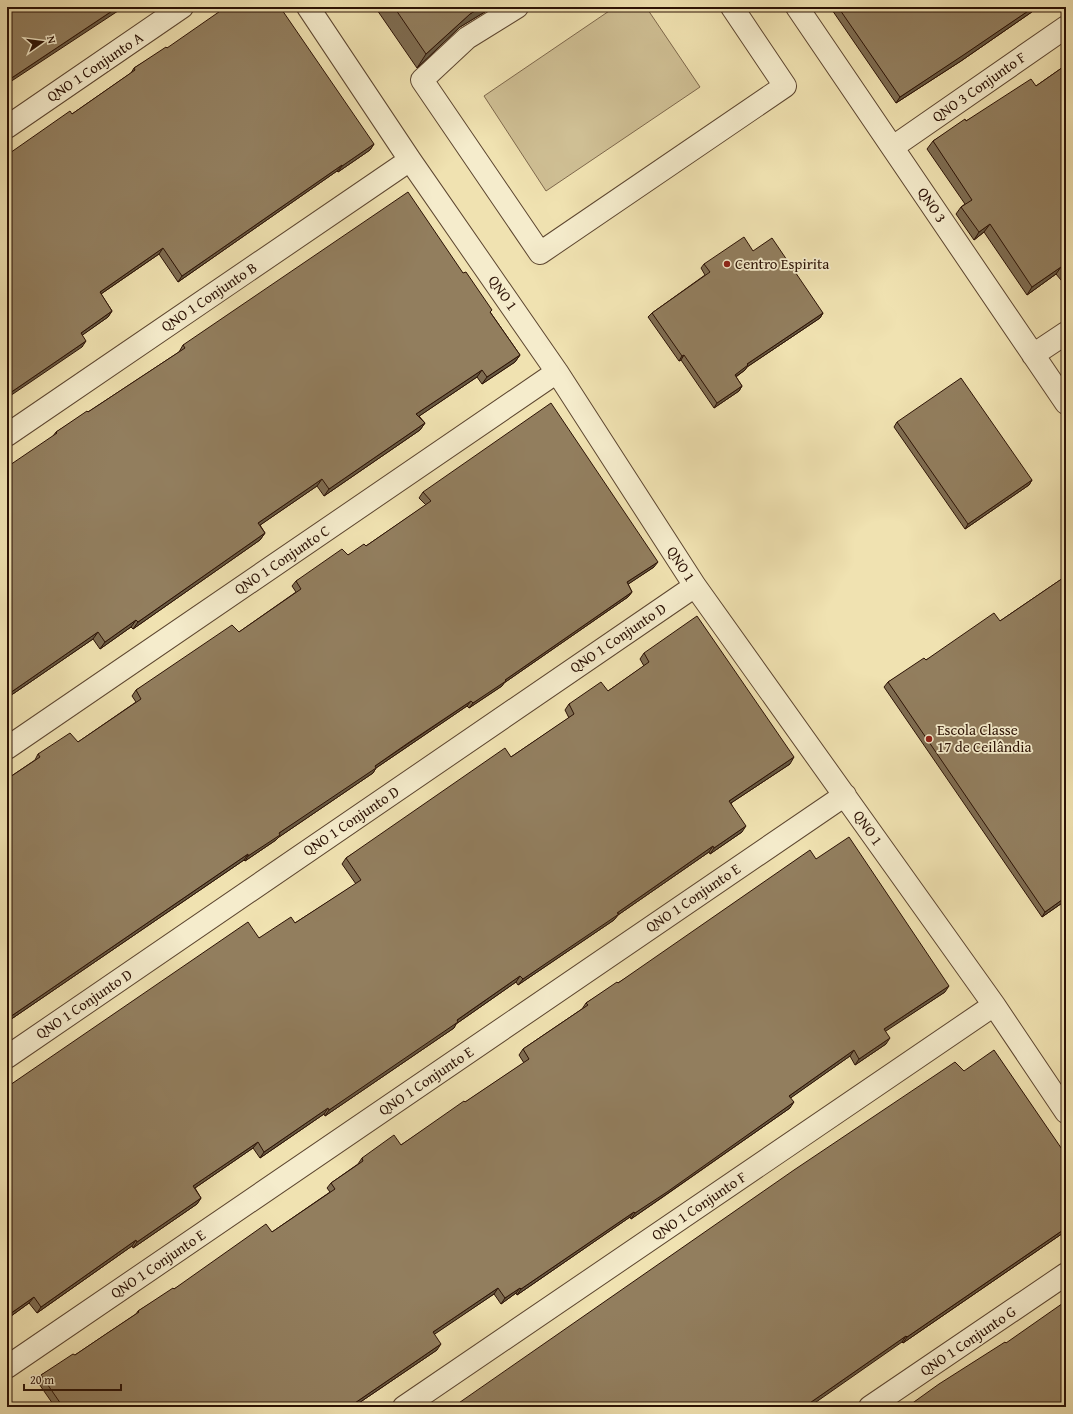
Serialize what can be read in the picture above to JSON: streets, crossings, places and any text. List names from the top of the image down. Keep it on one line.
{"streets":{"street":["QNO 1 Conjunto A","QNO 3 Conjunto F","QNO 3","QNO 1","QNO 1 Conjunto B","QNO 1 Conjunto C","QNO 1 Conjunto D","QNO 1 Conjunto E","QNO 1 Conjunto F","QNO 1 Conjunto G"]},"crossings":[["QNO 3 Conjunto F","QNO 3"],["QNO 1","QNO 1 Conjunto B"],["QNO 1","QNO 1 Conjunto C"],["QNO 1","QNO 1 Conjunto D"],["QNO 1","QNO 1 Conjunto E"],["QNO 1","QNO 1 Conjunto F"]],"places":["Centro Espirita","Escola Classe 17 de Ceilândia"],"scale_bar":"20 m","north":"right"}
